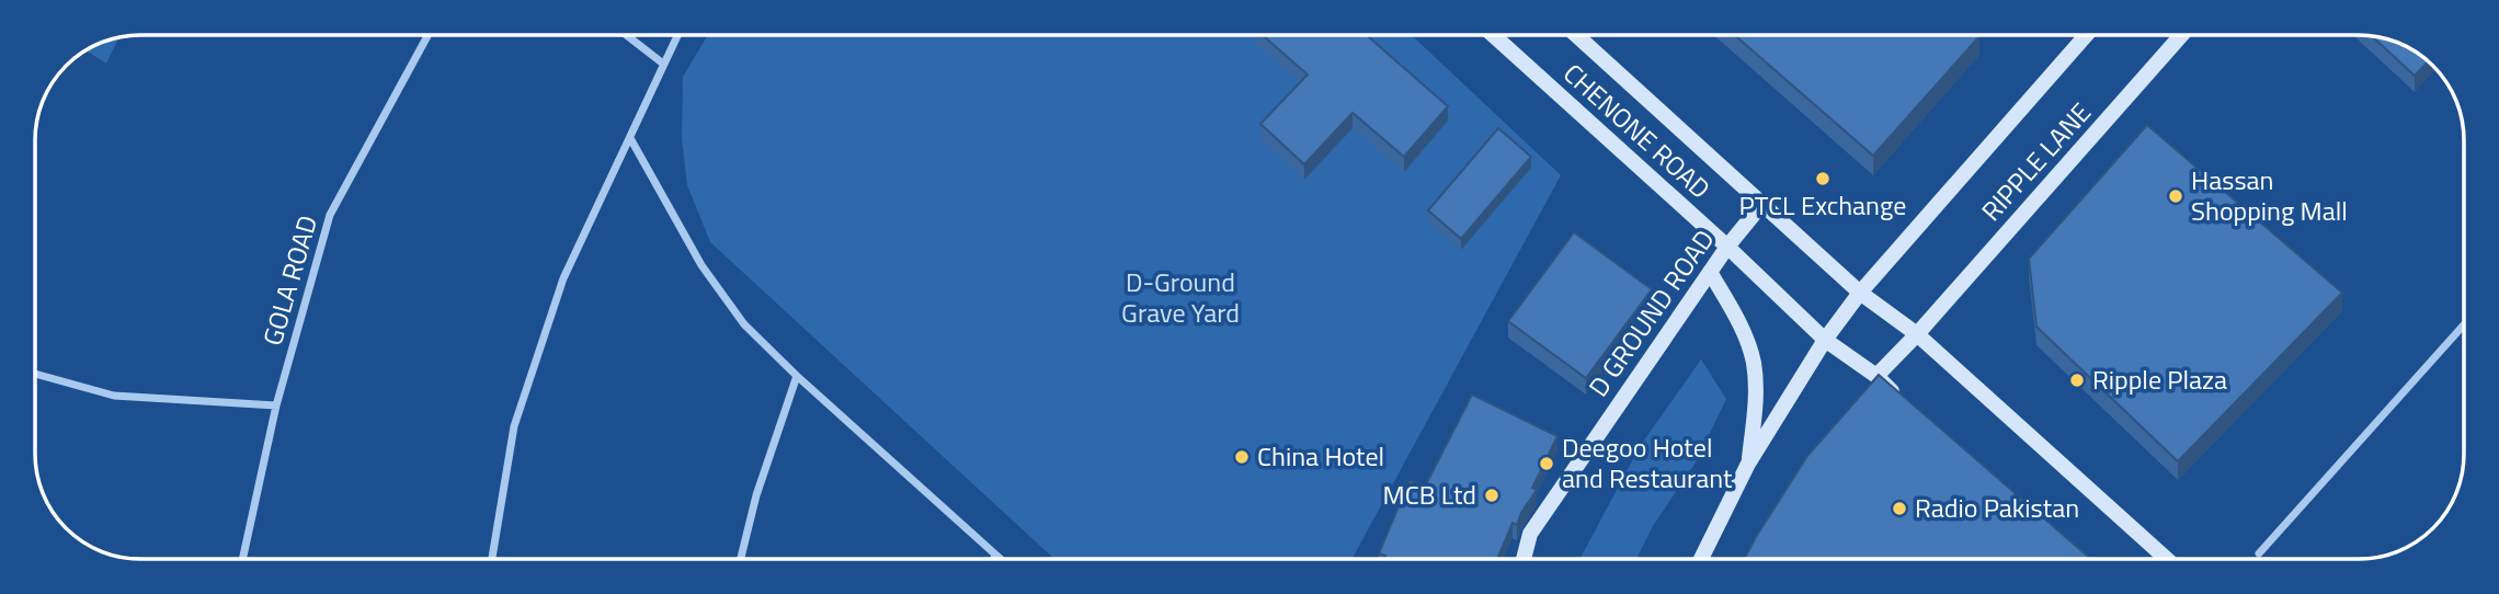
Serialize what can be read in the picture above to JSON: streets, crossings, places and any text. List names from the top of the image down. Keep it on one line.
{"streets":{"street":["CHENONE ROAD","RIPPLE LANE","GOLA ROAD","D GROUND ROAD"]},"crossings":[["CHENONE ROAD","RIPPLE LANE"],["CHENONE ROAD","D GROUND ROAD"]],"parks":["D-Ground Grave Yard"],"places":["PTCL Exchange","Hassan Shopping Mall","Ripple Plaza","China Hotel","Deegoo Hotel and Restaurant","MCB Ltd","Radio Pakistan"]}
